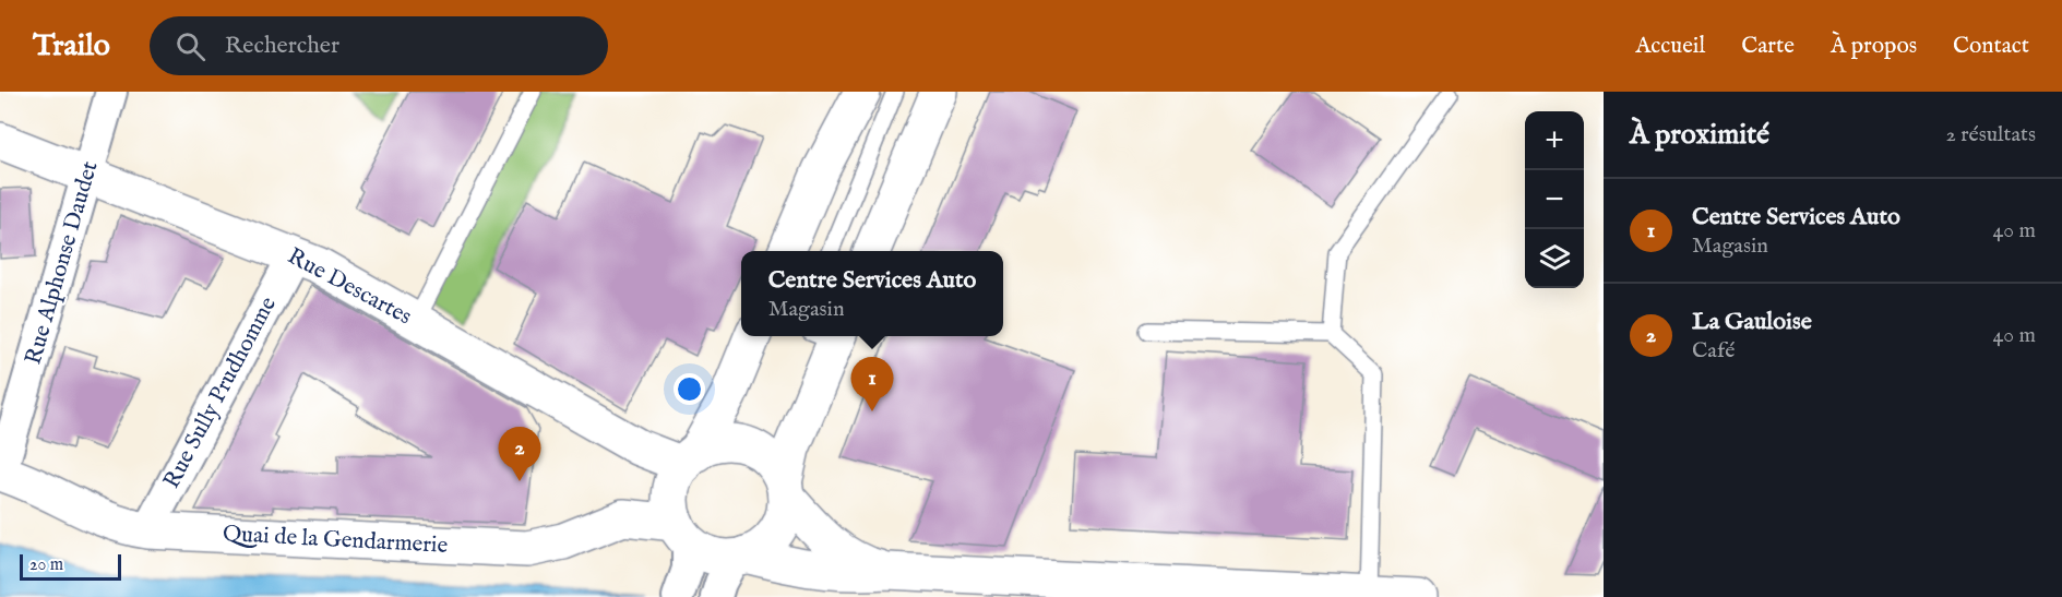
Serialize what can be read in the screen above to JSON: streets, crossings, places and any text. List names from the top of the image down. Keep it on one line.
{"streets":{"street":["Rue Alphonse Daudet","Rue Descartes","Rue Sully Prudhomme","Quai de la Gendarmerie"]},"crossings":[["Rue Alphonse Daudet","Rue Descartes"],["Rue Alphonse Daudet","Quai de la Gendarmerie"],["Rue Descartes","Rue Sully Prudhomme"],["Rue Descartes","Quai de la Gendarmerie"],["Rue Sully Prudhomme","Quai de la Gendarmerie"]],"scale_bar":"20 m","page":{"header":"Trailo","search":"Rechercher","nav":["Accueil","Carte","À propos","Contact"],"heading":["À proximité","2 résultats"],"map_buttons":["+","−"],"list":[{"mark":"1","name":"Centre Services Auto","note":"Magasin","value":"40 m"},{"mark":"2","name":"La Gauloise","note":"Café","value":"40 m"}],"popup":["Centre Services Auto","Magasin"],"pins":["1","2"],"scale":"20 m"}}
